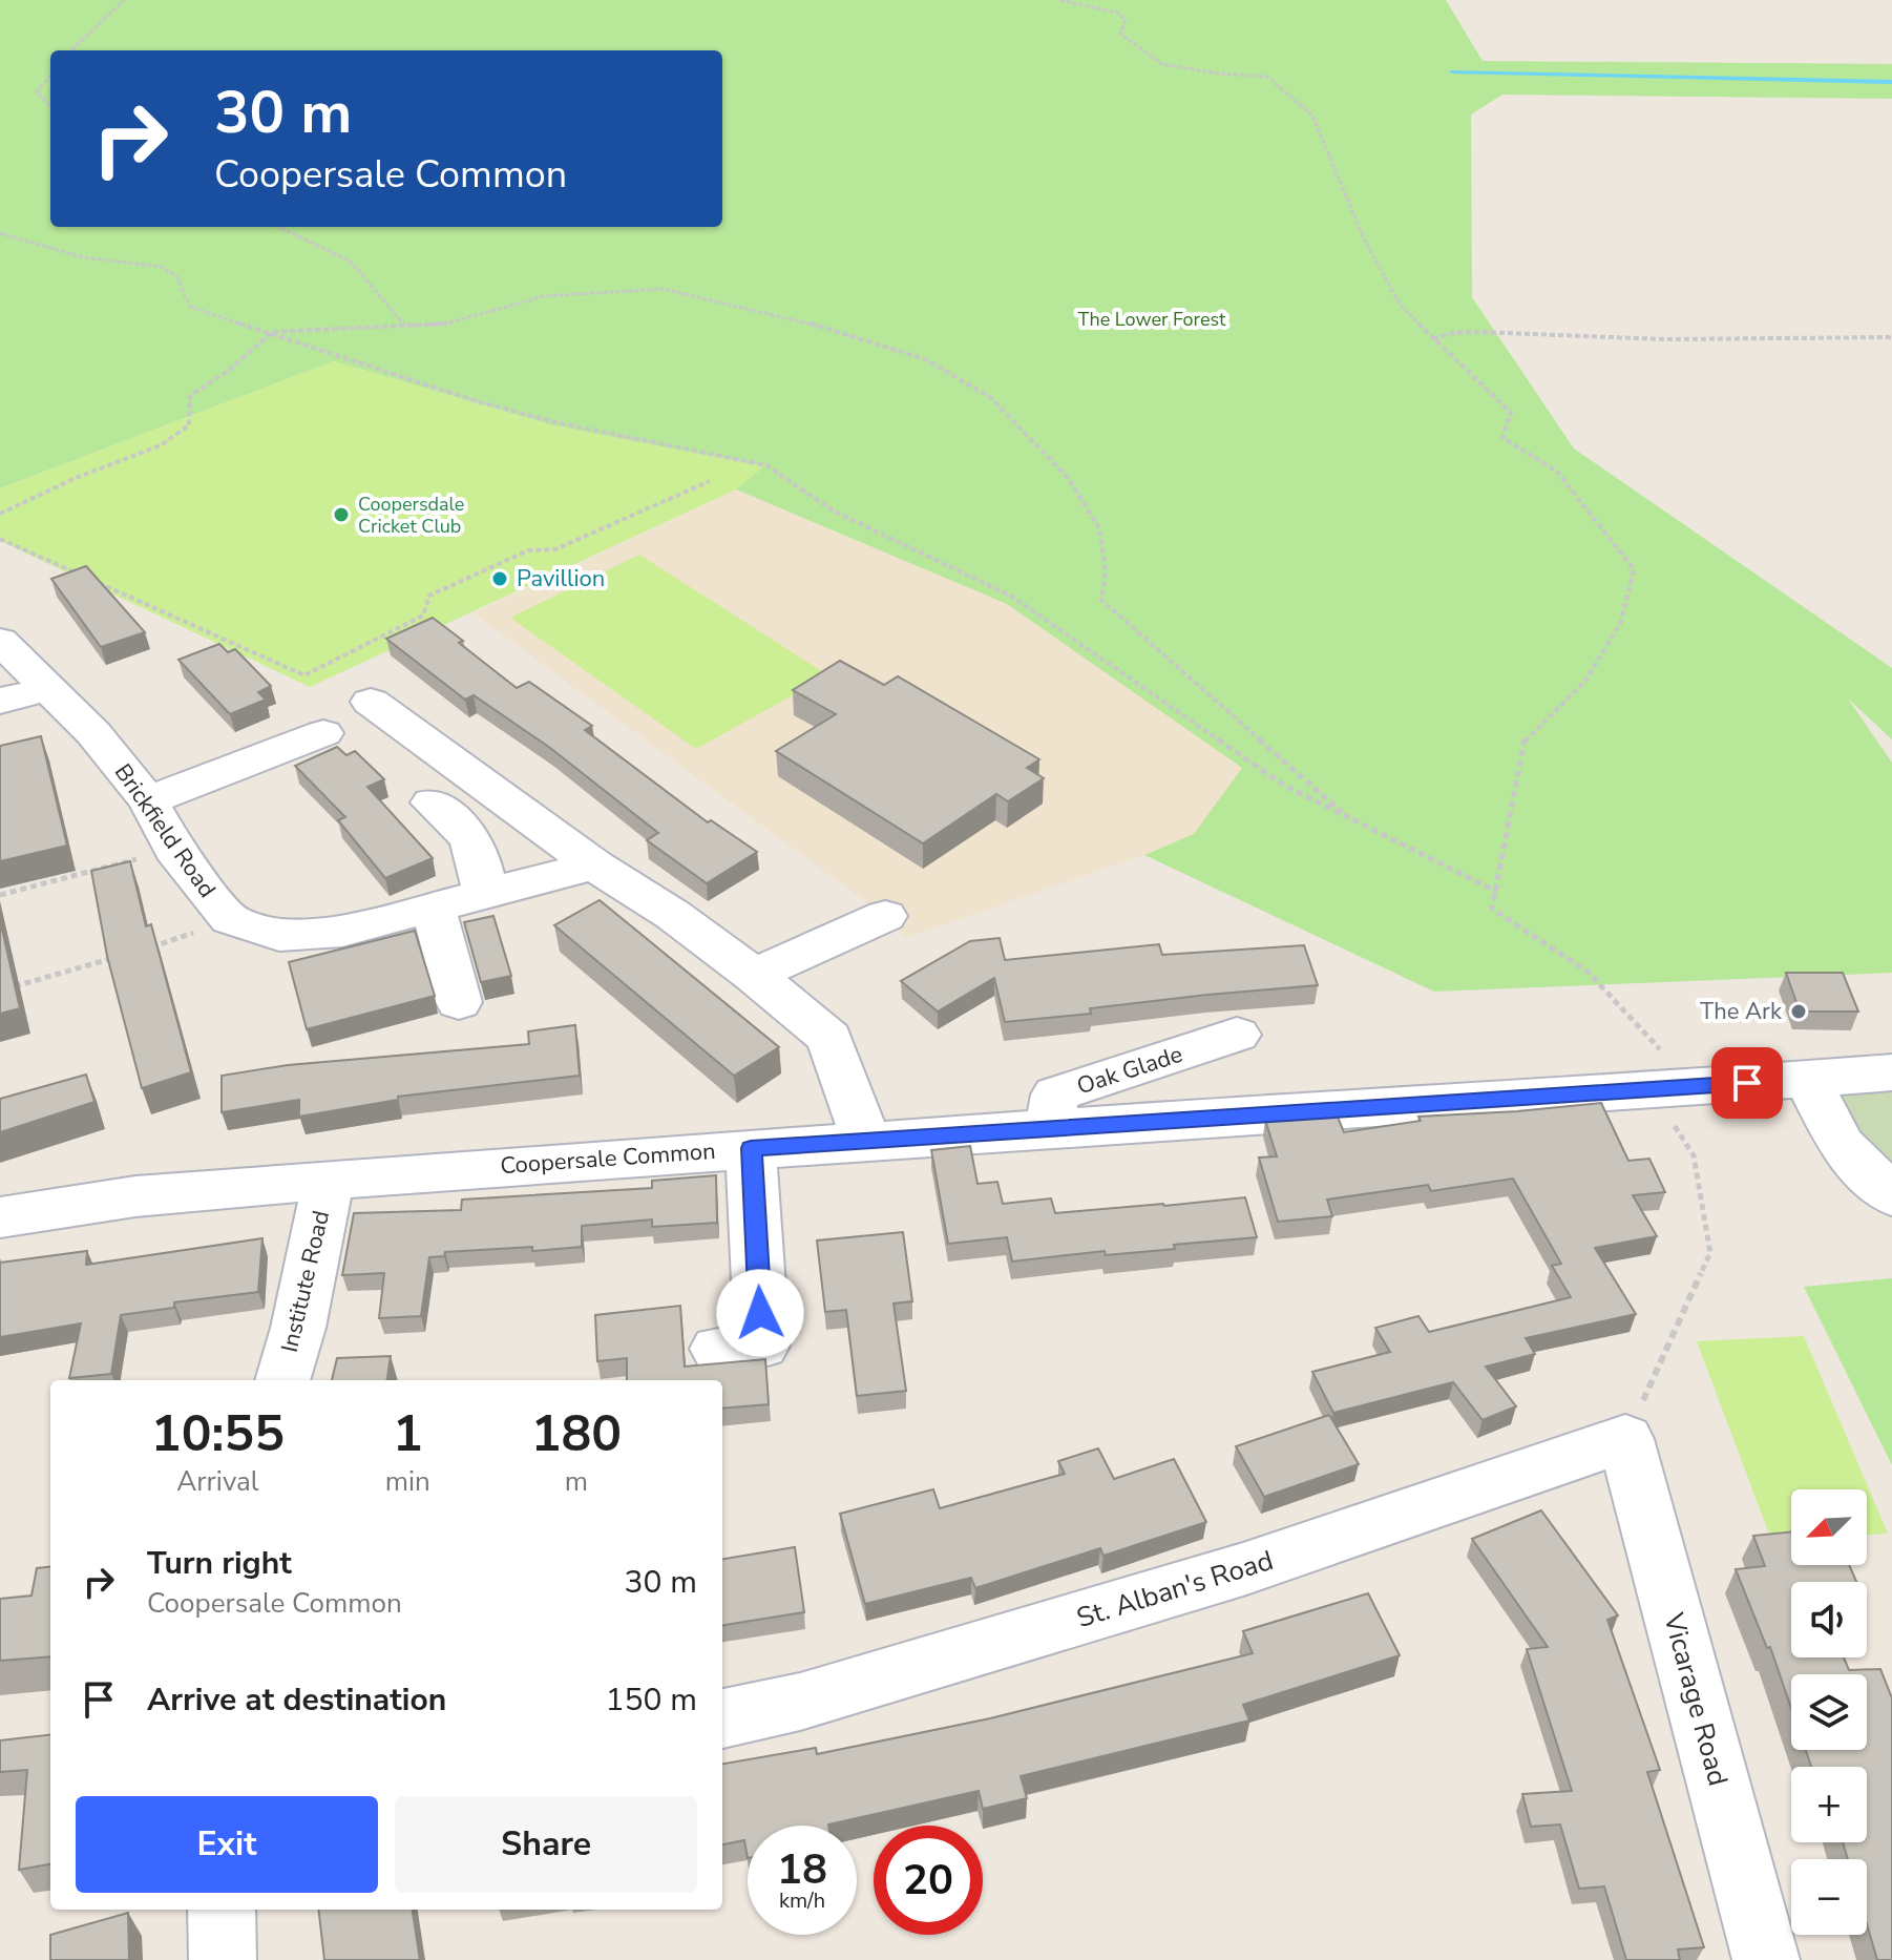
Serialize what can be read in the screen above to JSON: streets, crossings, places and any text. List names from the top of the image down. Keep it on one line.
{"streets":{"street":["Brickfield Road","Oak Glade","Coopersale Common","Institute Road","St. Alban's Road","Vicarage Road"]},"crossings":[["Oak Glade","Coopersale Common"],["Coopersale Common","Institute Road"],["St. Alban's Road","Vicarage Road"]],"parks":["The Lower Forest"],"places":["Coopersdale Cricket Club","Pavillion","The Ark"],"north":"bottom left","page":{"turn":["30 m","Coopersale Common"],"eta":["10:55","Arrival","1","min","180","m"],"map_buttons":["+","−"],"list":[{"name":"Turn right","note":"Coopersale Common","value":"30 m"},{"name":"Arrive at destination","value":"150 m"}],"buttons":["Exit","Share"],"speed":"18 km/h","limit":"20"}}
